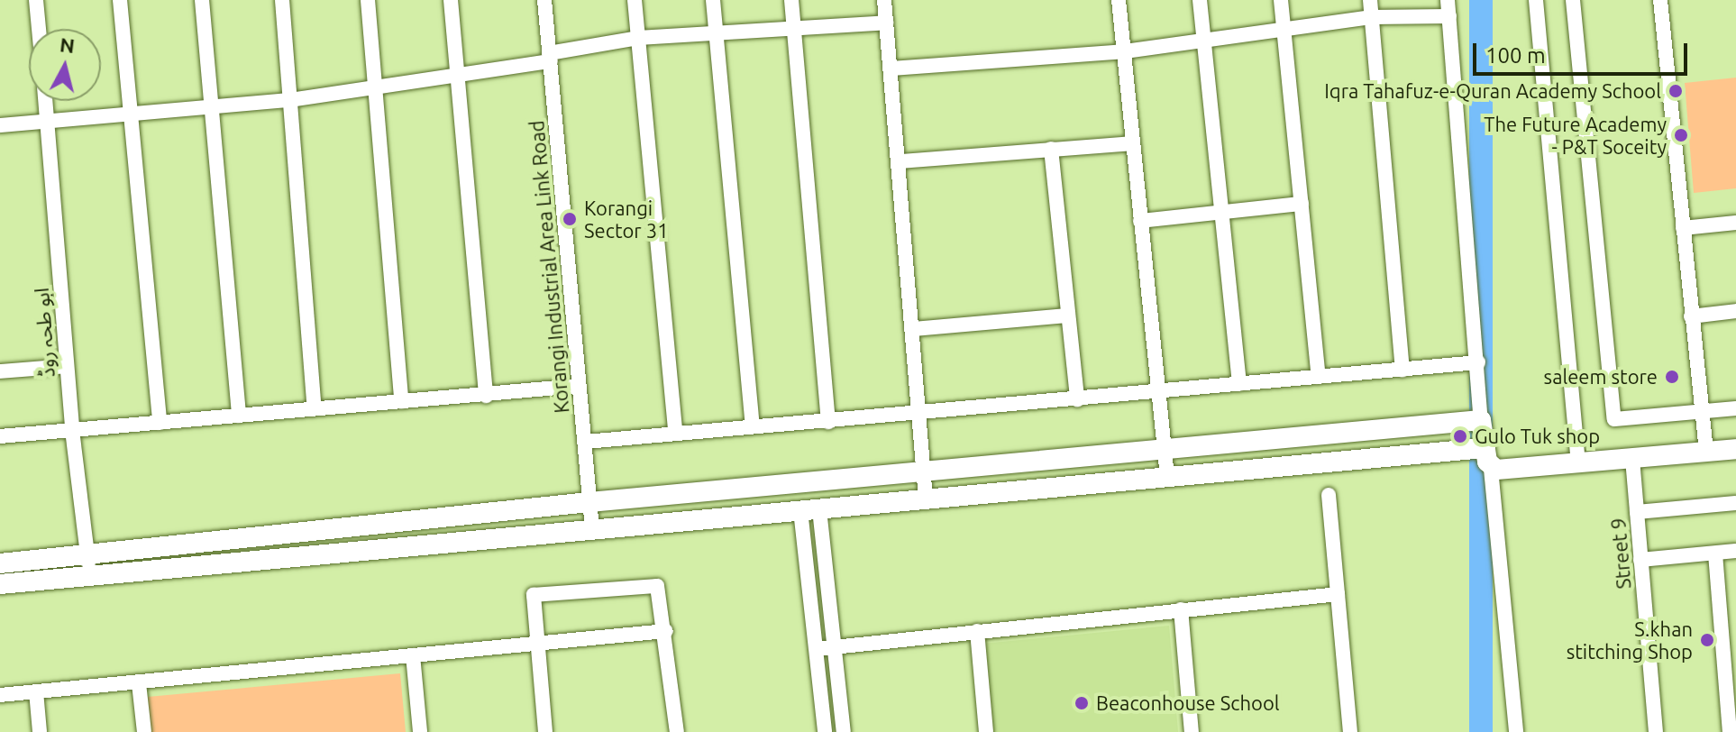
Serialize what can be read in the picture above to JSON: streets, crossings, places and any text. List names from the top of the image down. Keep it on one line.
{"streets":{"street":["Korangi Industrial Area Link Road","ابو طحہ روڈ","Street 9"]},"places":["Iqra Tahafuz-e-Quran Academy School","The Future Academy - P&T Soceity","Korangi Sector 31","saleem store","Gulo Tuk shop","S.khan stitching Shop","Beaconhouse School"],"scale_bar":"100 m","north":"top"}
